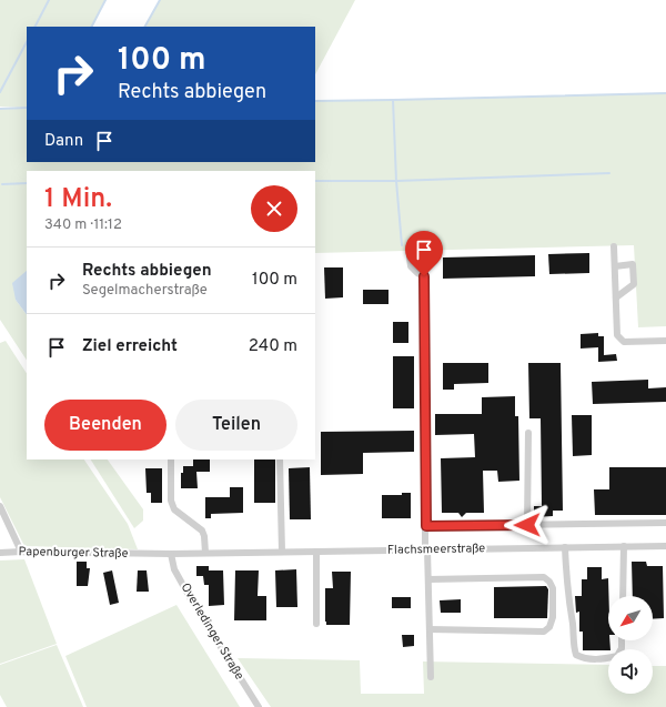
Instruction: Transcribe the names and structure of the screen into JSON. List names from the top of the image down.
{
  "streets": {
    "street": ["Flachsmeerstraße", "Papenburger Straße", "Overledinger Straße"]
  },
  "crossings": [
    ["Flachsmeerstraße", "Papenburger Straße"],
    ["Flachsmeerstraße", "Overledinger Straße"]
  ],
  "north": "bottom left",
  "page": {
    "turn": ["100 m", "Rechts abbiegen"],
    "then": "Dann",
    "heading": ["1 Min.", "340 m · 11:12"],
    "list": [
      {
        "name": "Rechts abbiegen",
        "note": "Segelmacherstraße",
        "value": "100 m"
      },
      {
        "name": "Ziel erreicht",
        "value": "240 m"
      }
    ],
    "buttons": ["Beenden", "Teilen"]
  }
}
